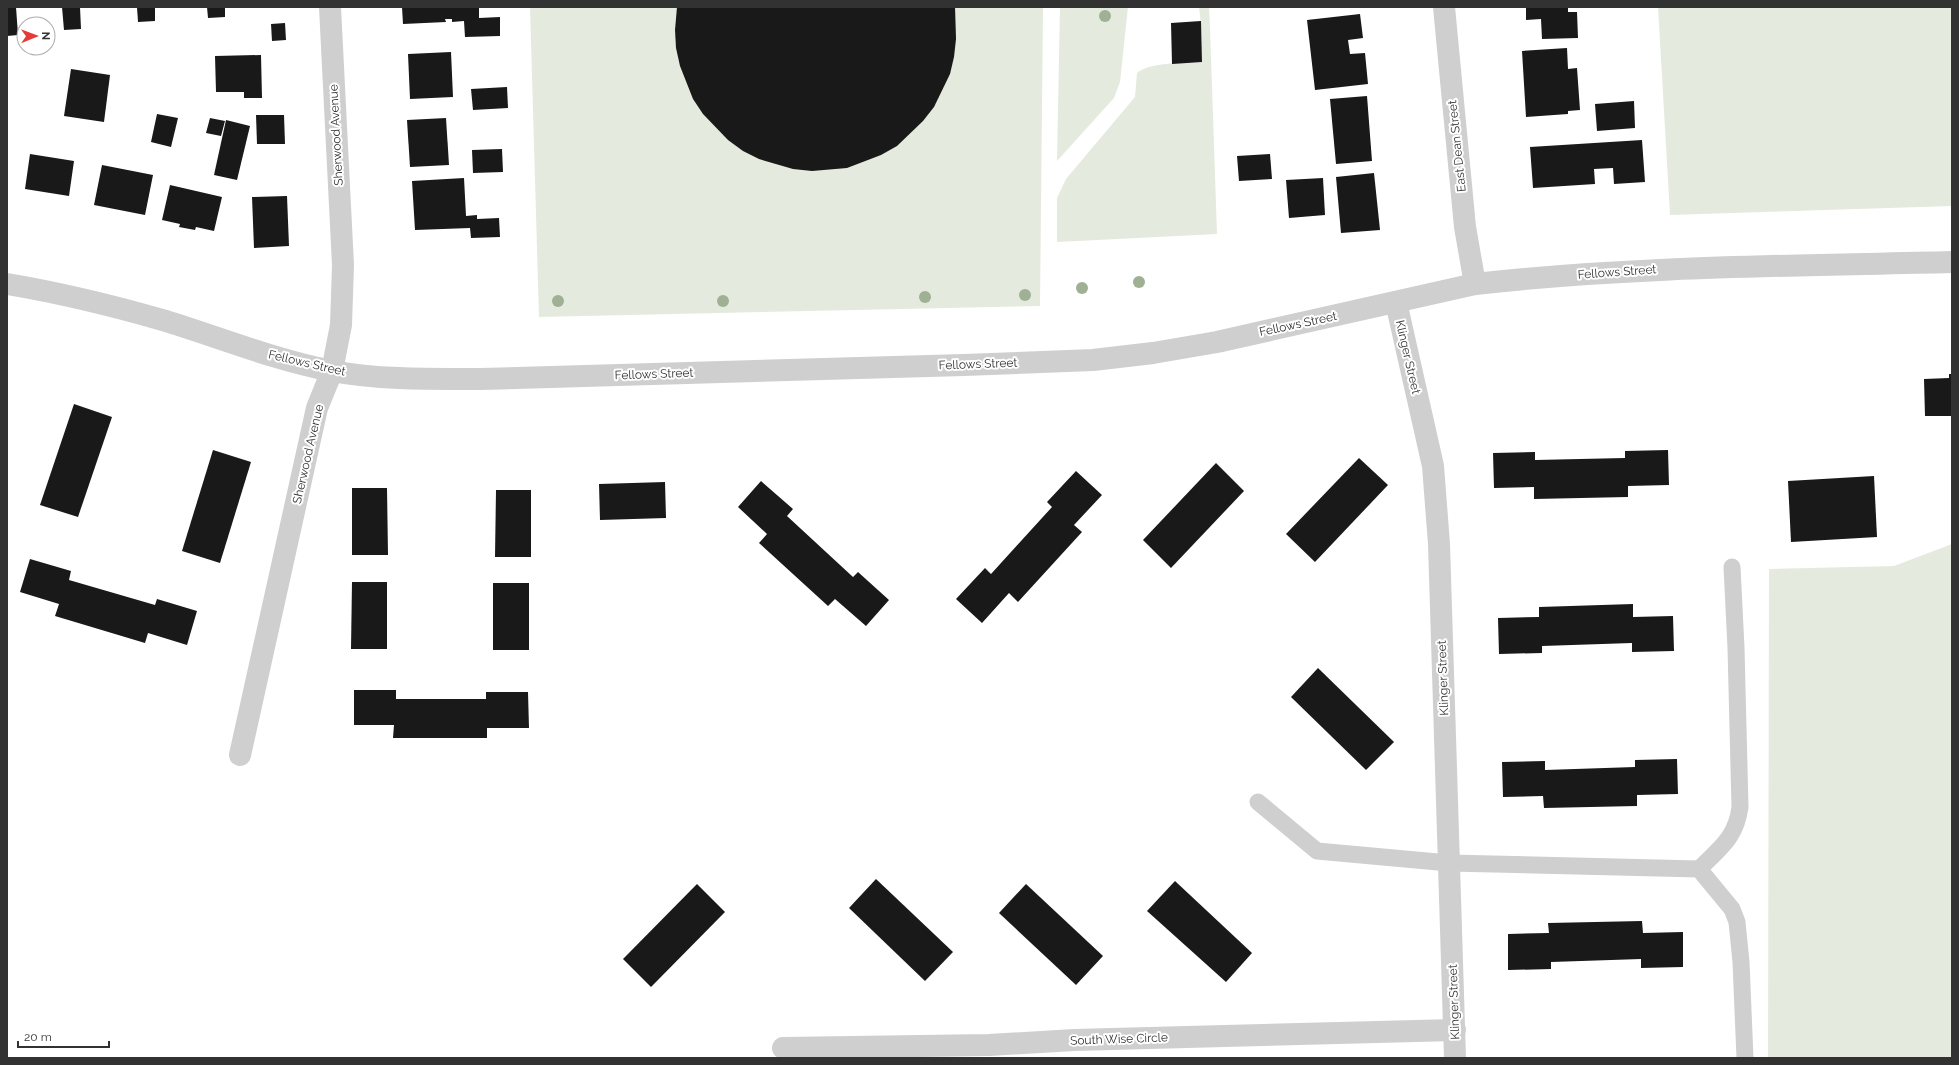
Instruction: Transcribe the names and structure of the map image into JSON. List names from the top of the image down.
{
  "streets": {
    "street": [
      "Sherwood Avenue",
      "East Dean Street",
      "Fellows Street",
      "Klinger Street",
      "South Wise Circle"
    ]
  },
  "crossings": [
    ["Sherwood Avenue", "Fellows Street"],
    ["East Dean Street", "Fellows Street"],
    ["Fellows Street", "Klinger Street"],
    ["Klinger Street", "South Wise Circle"]
  ],
  "scale_bar": "20 m",
  "north": "right"
}
